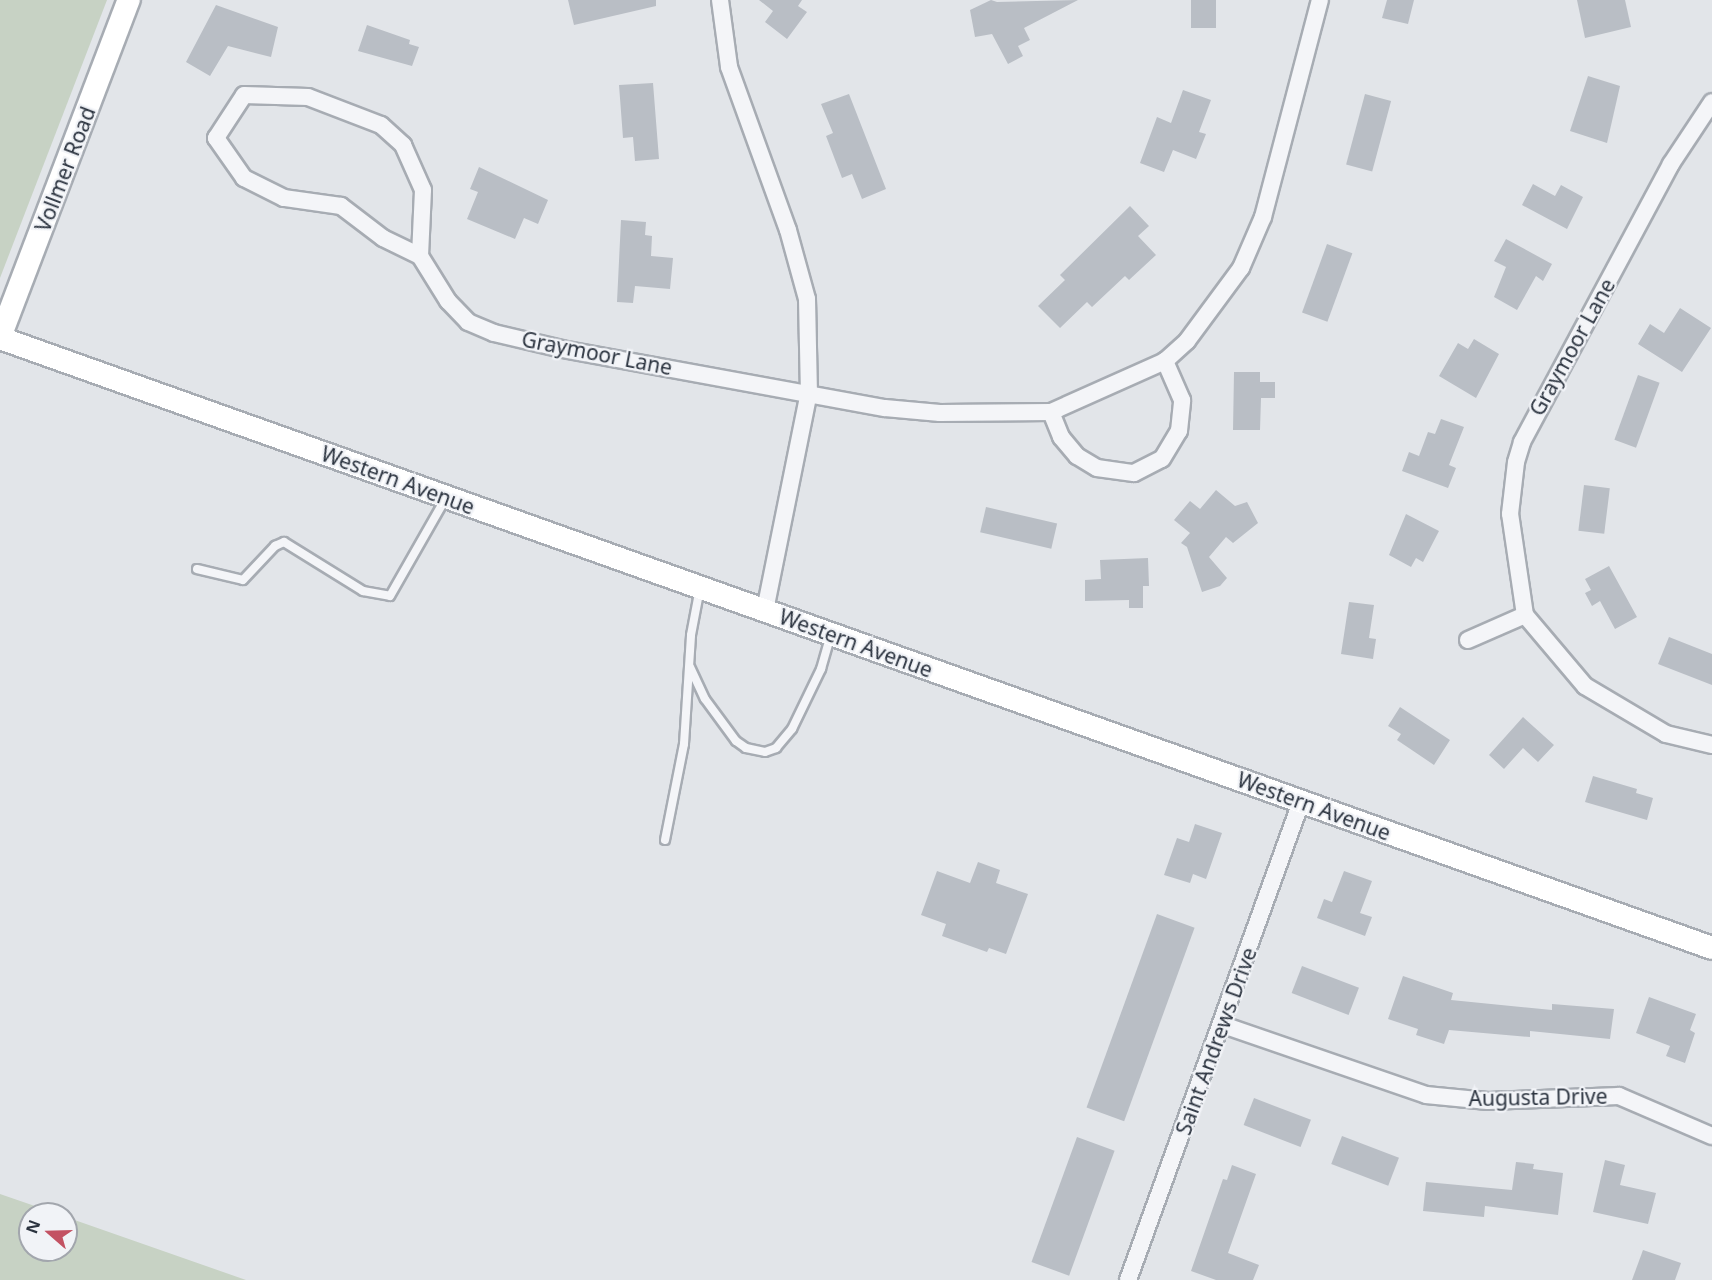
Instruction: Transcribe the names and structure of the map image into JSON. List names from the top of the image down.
{
  "streets": {
    "main road": ["Vollmer Road", "Western Avenue"],
    "street": ["Graymoor Lane", "Saint Andrews Drive", "Augusta Drive"]
  },
  "crossings": [
    ["Vollmer Road", "Western Avenue"],
    ["Western Avenue", "Saint Andrews Drive"],
    ["Saint Andrews Drive", "Augusta Drive"]
  ],
  "north": "left"
}
